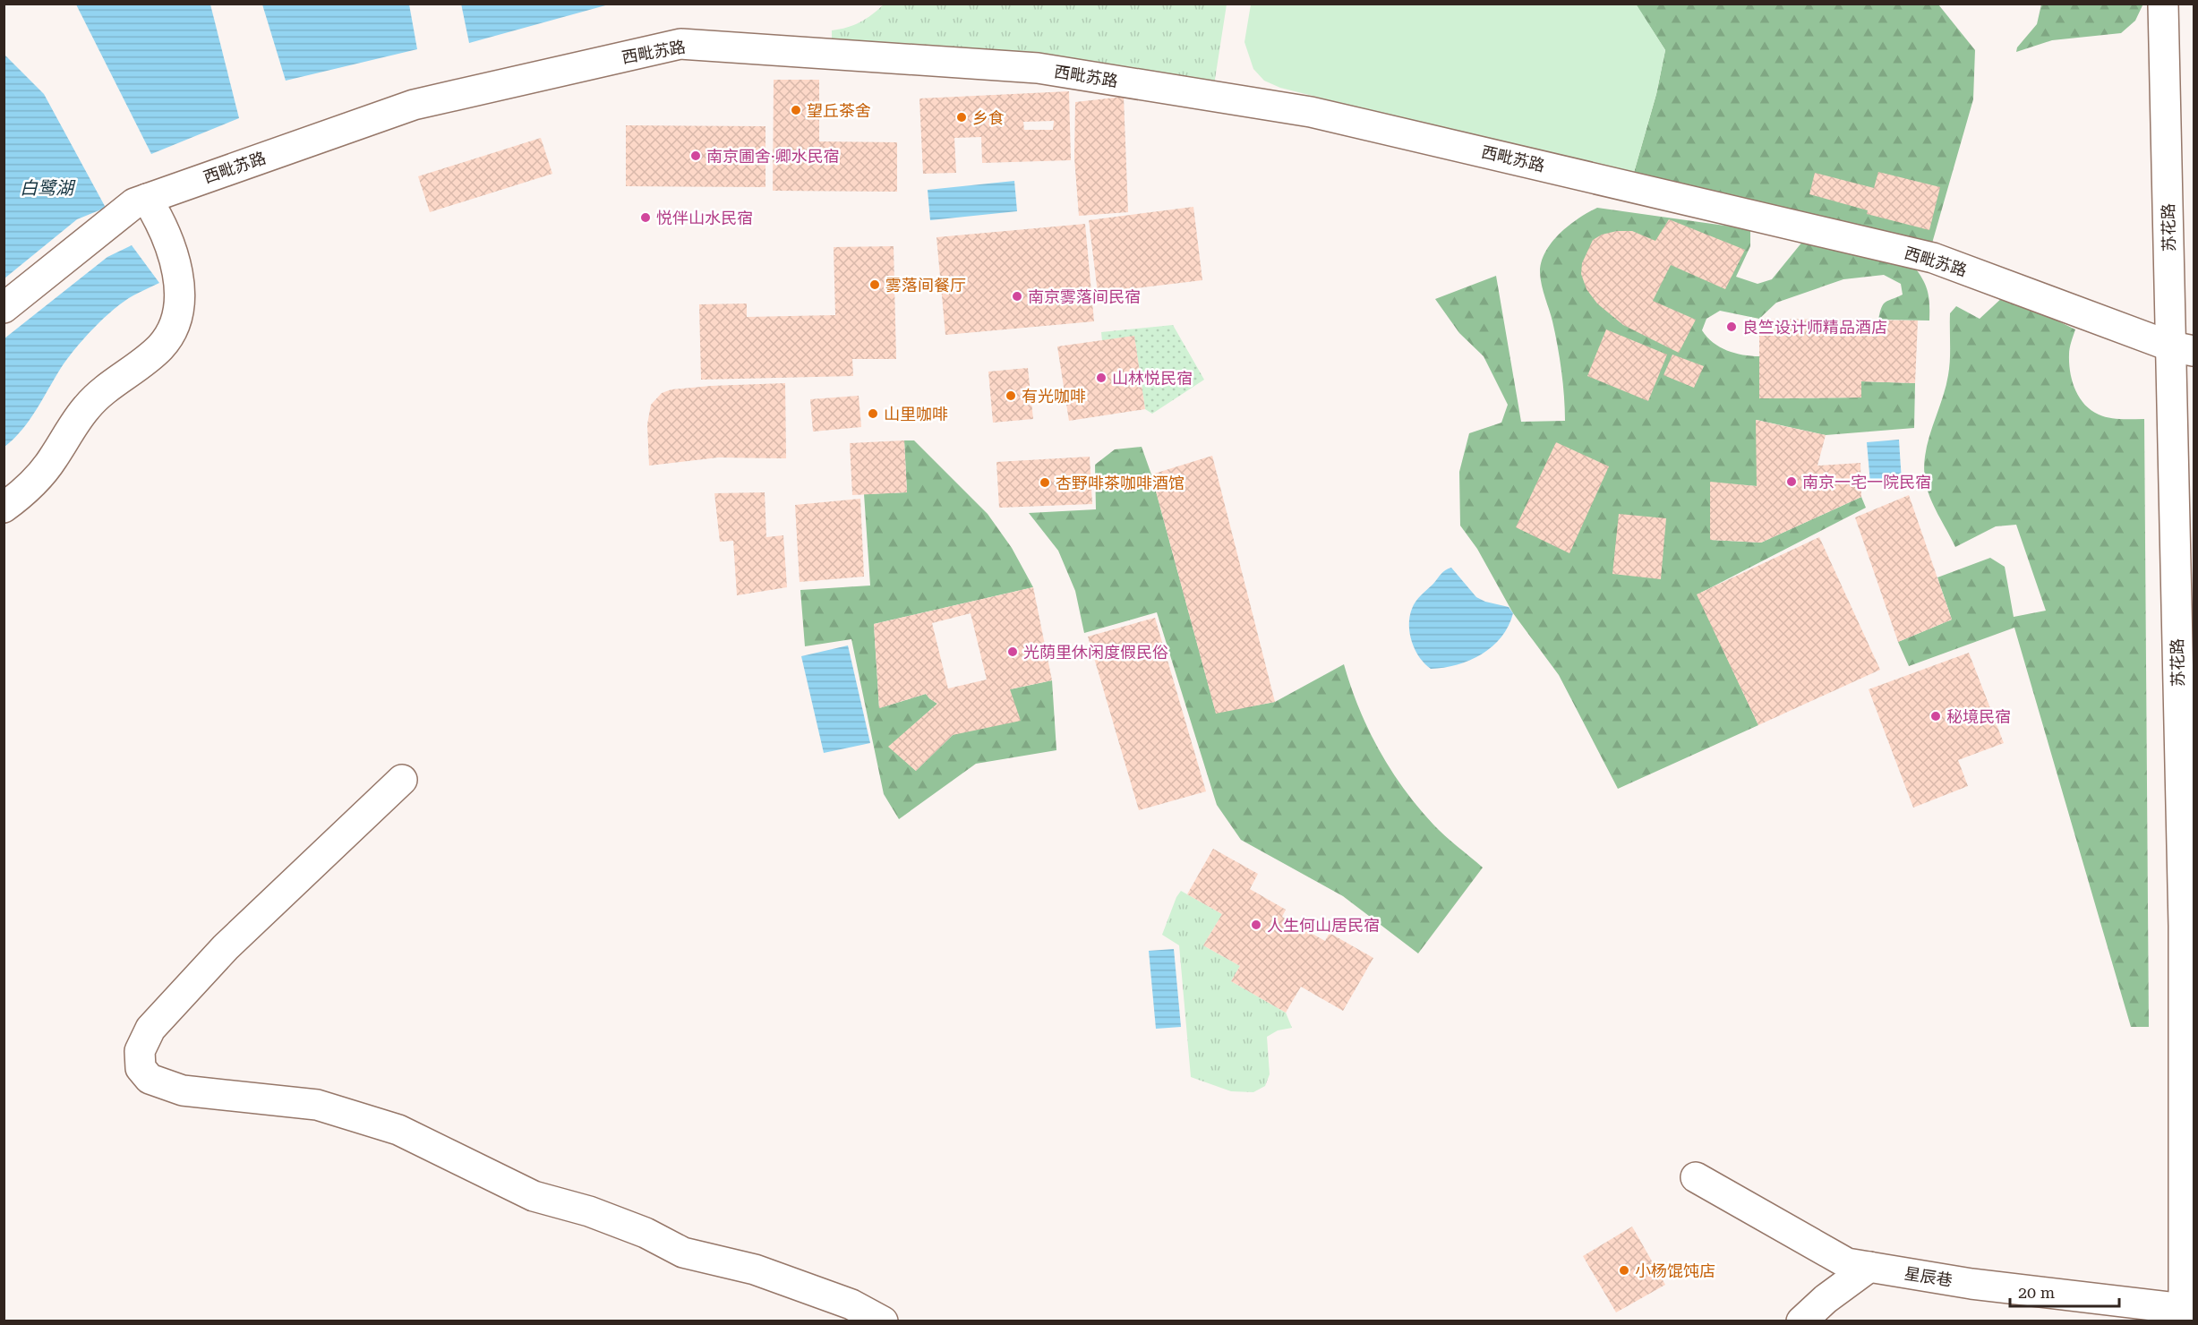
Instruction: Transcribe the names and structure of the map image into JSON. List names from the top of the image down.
{
  "streets": {
    "street": ["西毗苏路", "苏花路", "星辰巷"]
  },
  "crossings": [
    ["西毗苏路", "苏花路"],
    ["苏花路", "星辰巷"]
  ],
  "water": ["白鹭湖"],
  "places": [
    "望丘茶舍",
    "乡食",
    "南京圃舍·卿水民宿",
    "悦伴山水民宿",
    "雾落间餐厅",
    "南京雾落间民宿",
    "良竺设计师精品酒店",
    "山林悦民宿",
    "有光咖啡",
    "山里咖啡",
    "南京一宅一院民宿",
    "杏野啡茶咖啡酒馆",
    "光荫里休闲度假民俗",
    "秘境民宿",
    "人生何山居民宿",
    "小杨馄饨店"
  ],
  "scale_bar": "20 m"
}
